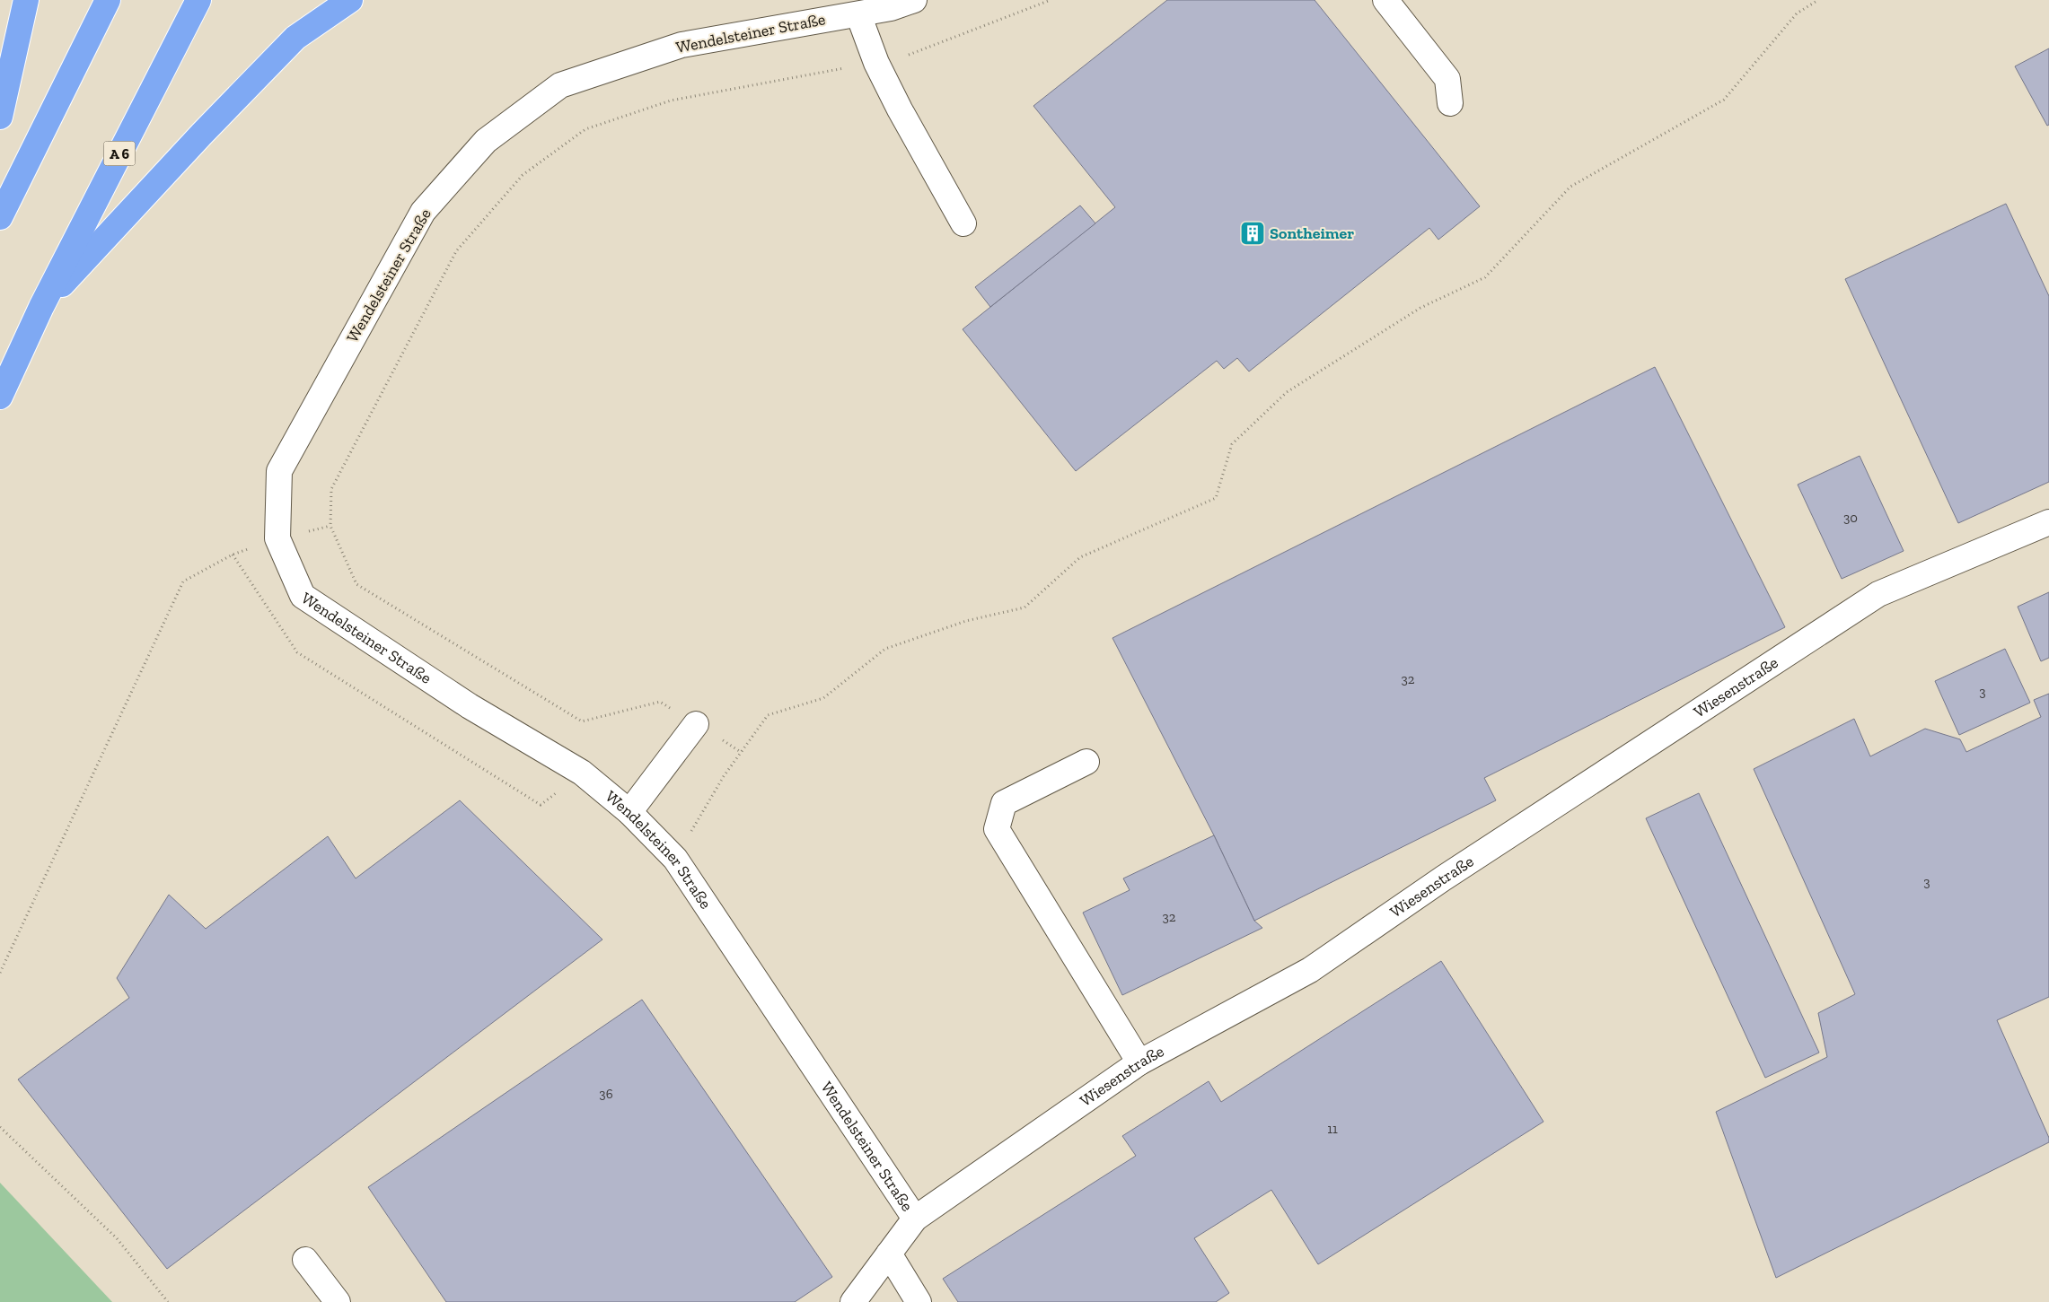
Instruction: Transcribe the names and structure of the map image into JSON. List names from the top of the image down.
{
  "streets": {
    "highway": ["A 6"],
    "street": ["Wendelsteiner Straße", "Wiesenstraße"]
  },
  "crossings": [
    ["Wendelsteiner Straße", "Wiesenstraße"]
  ],
  "places": {
    "building": ["Sontheimer"]
  },
  "house_numbers": [
    "30",
    "32",
    "3",
    "3",
    "32",
    "36",
    "11"
  ]
}
